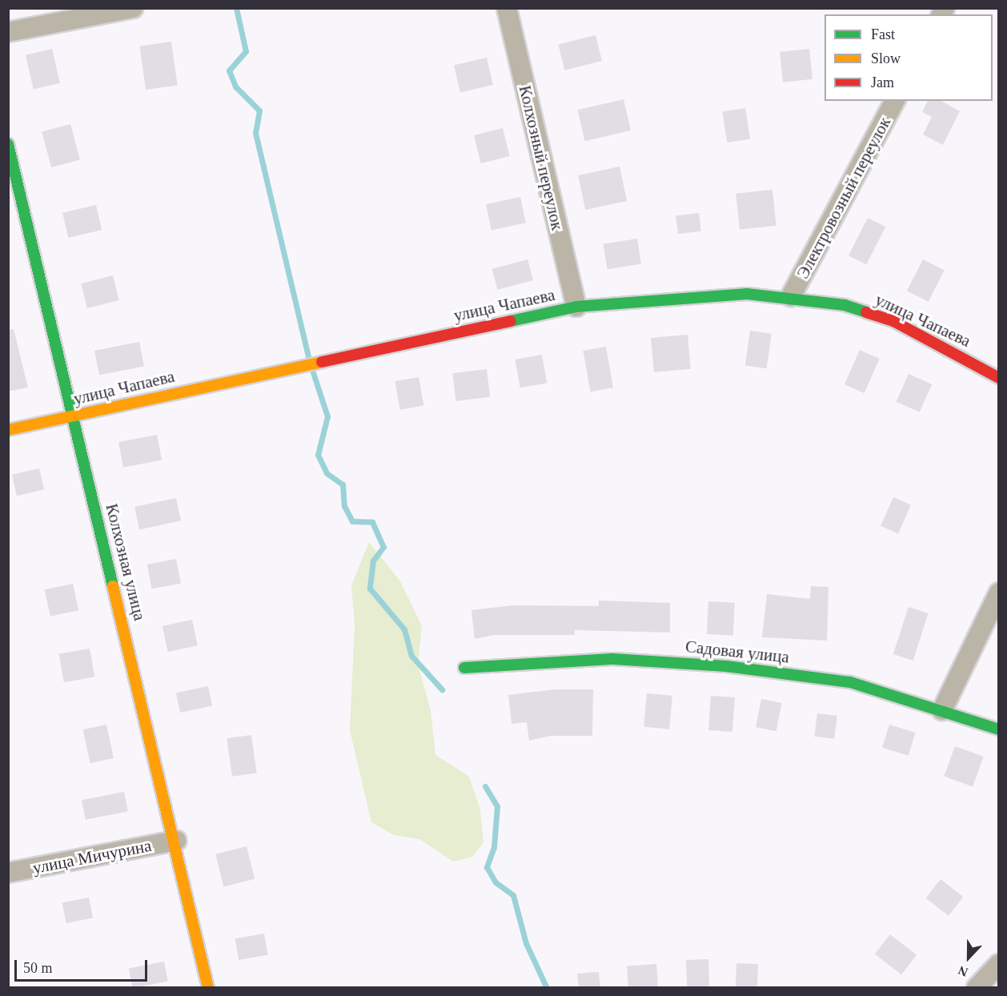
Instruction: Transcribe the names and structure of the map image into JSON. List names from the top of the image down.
{
  "streets": {
    "street": [
      "Колхозный переулок",
      "Электровозный переулок",
      "улица Чапаева",
      "Колхозная улица",
      "Садовая улица",
      "улица Мичурина"
    ]
  },
  "crossings": [
    ["Колхозный переулок", "улица Чапаева"],
    ["Электровозный переулок", "улица Чапаева"],
    ["улица Чапаева", "Колхозная улица"],
    ["Колхозная улица", "улица Мичурина"]
  ],
  "legend": ["Fast", "Slow", "Jam"],
  "scale_bar": "50 m",
  "north": "bottom"
}
